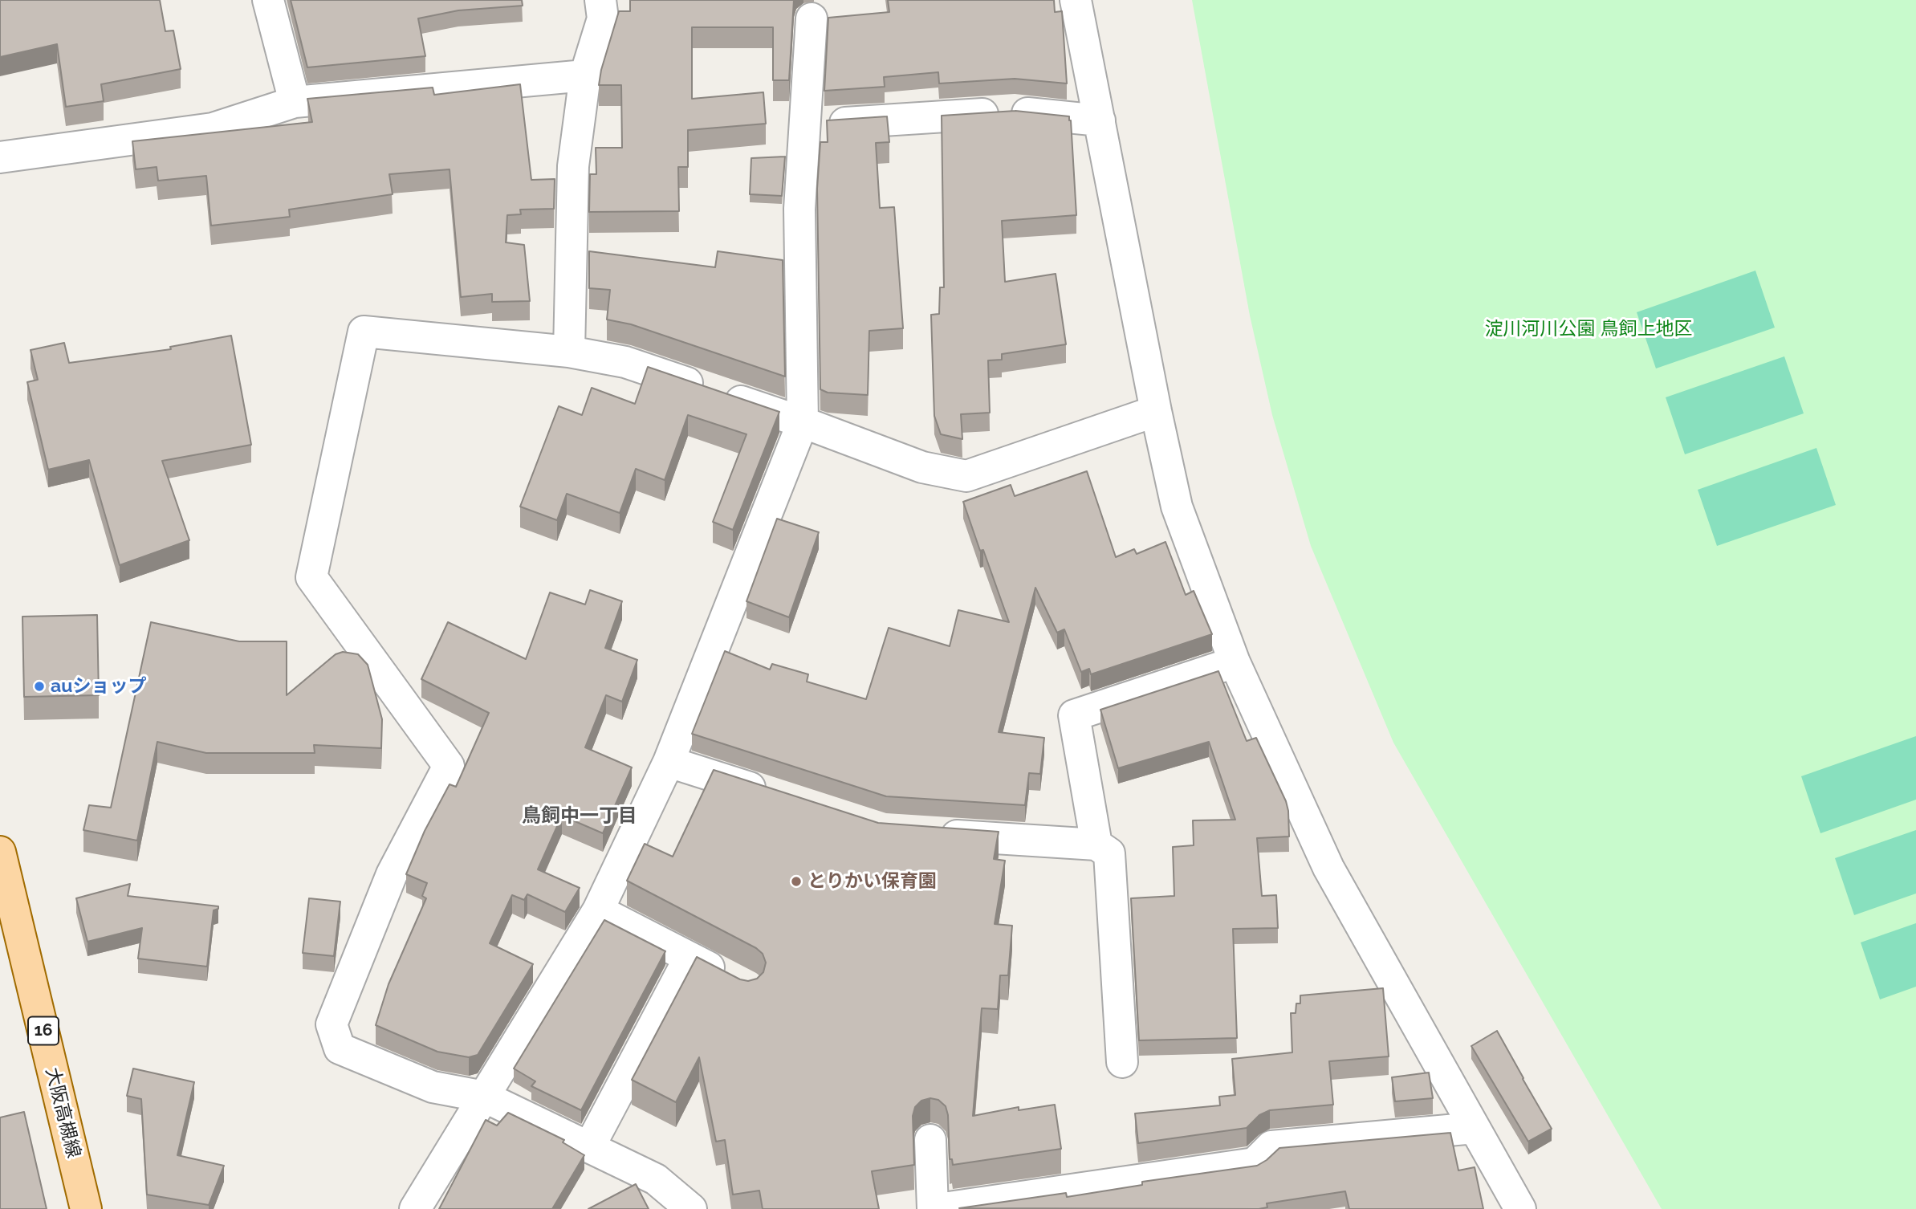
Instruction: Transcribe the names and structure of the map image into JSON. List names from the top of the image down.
{
  "streets": {
    "main road": ["16", "大阪高槻線"]
  },
  "districts": ["鳥飼中一丁目"],
  "parks": ["淀川河川公園 鳥飼上地区"],
  "places": ["auショップ", "とりかい保育園"]
}
